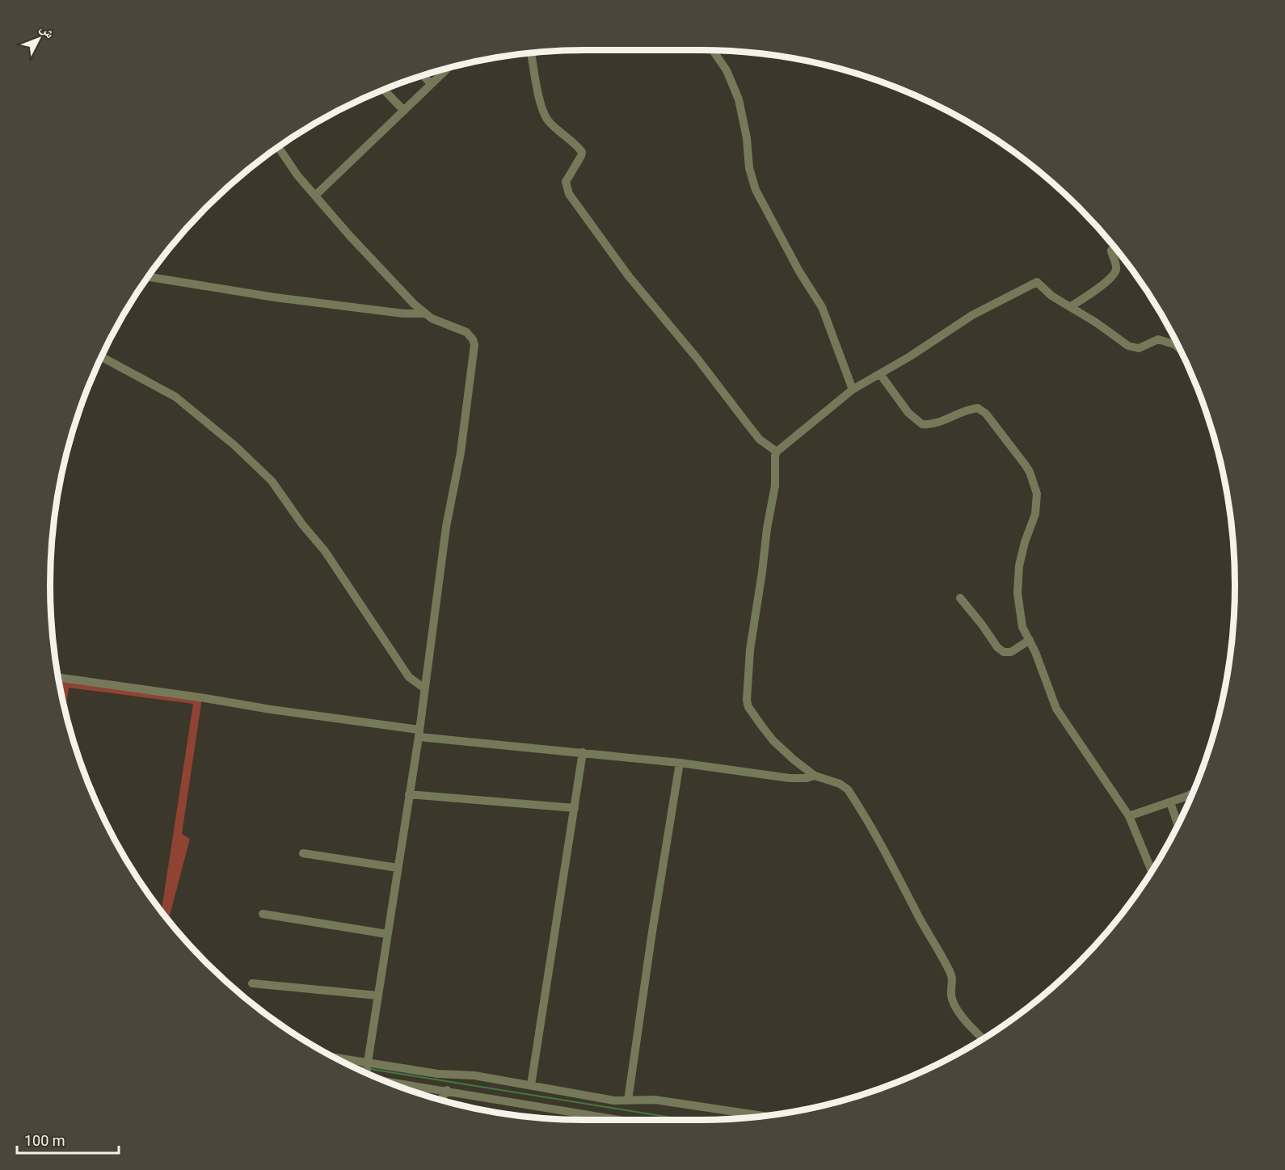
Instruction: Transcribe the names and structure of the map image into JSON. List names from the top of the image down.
{
  "scale_bar": "100 m",
  "north": "top right"
}
